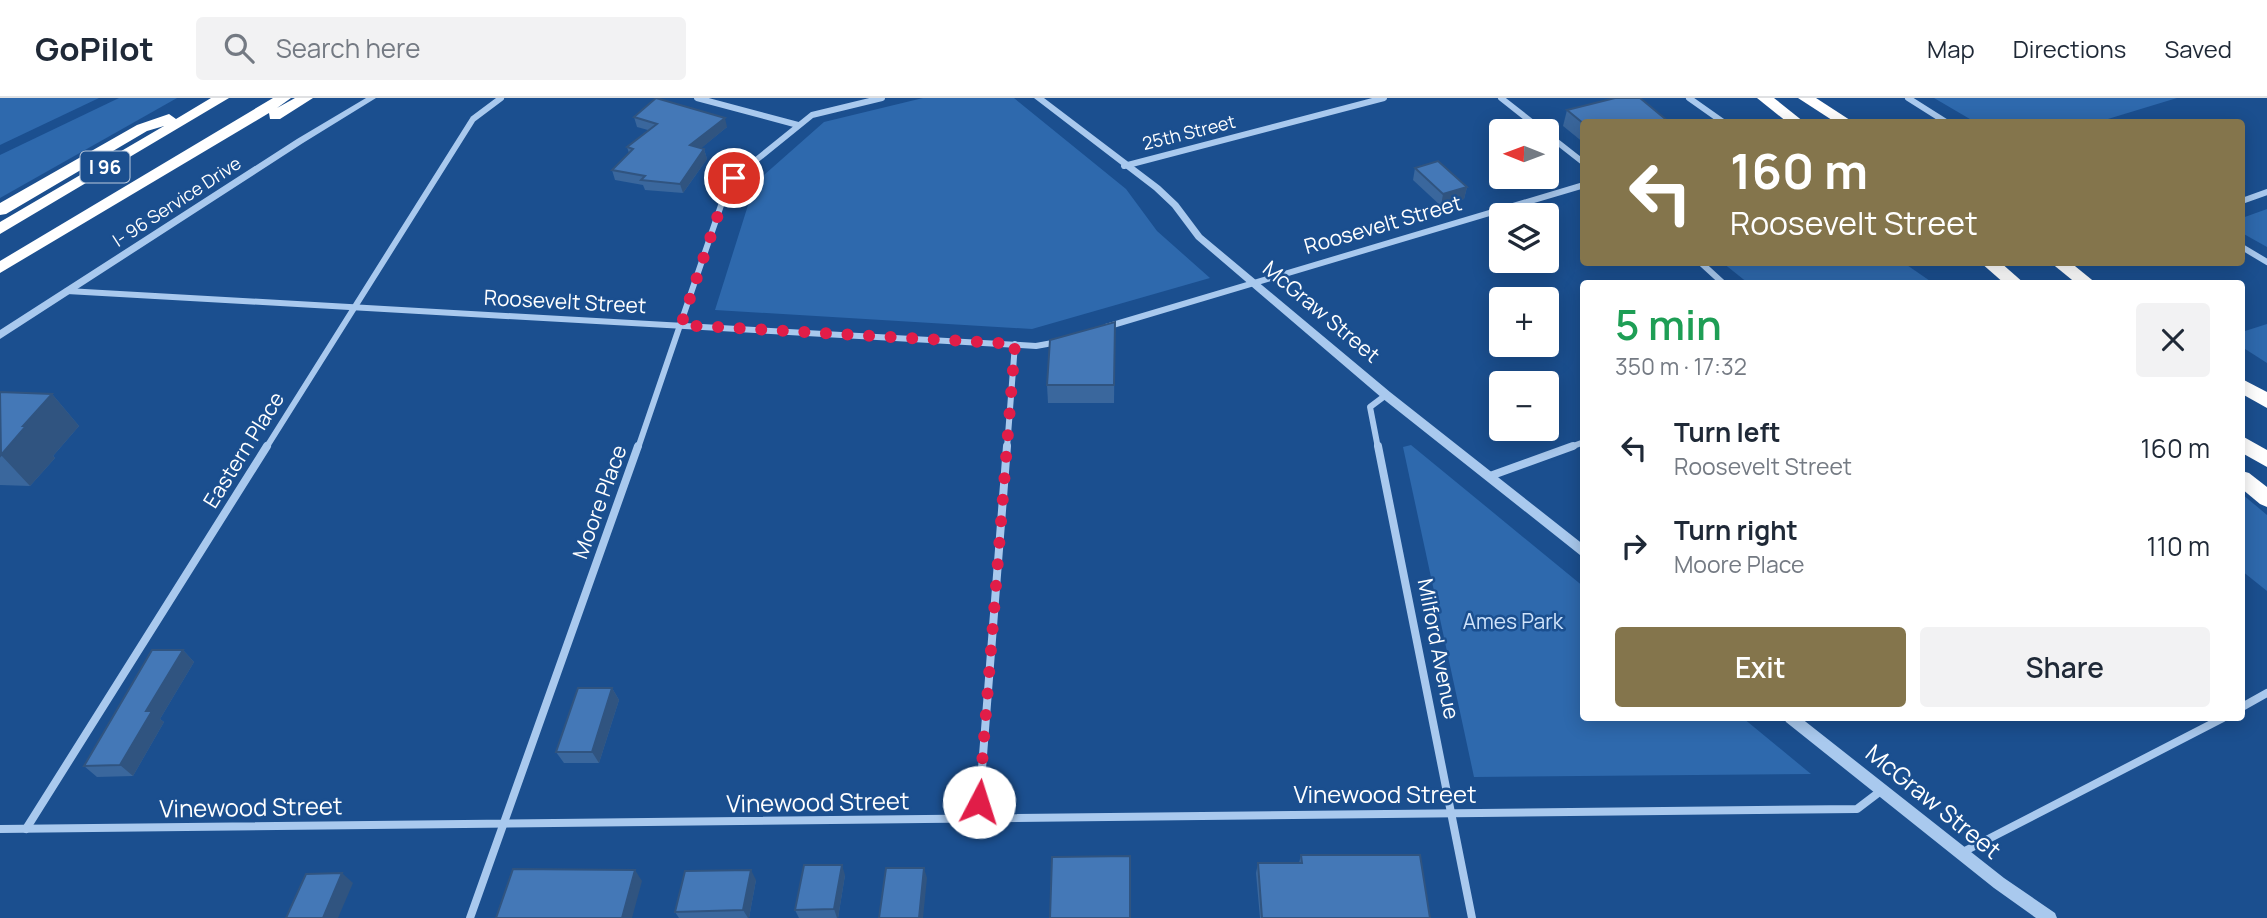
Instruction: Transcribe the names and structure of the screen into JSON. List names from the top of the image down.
{
  "streets": {
    "highway": ["I 96"],
    "street": [
      "25th Street",
      "I- 96 Service Drive",
      "Roosevelt Street",
      "McGraw Street",
      "Eastern Place",
      "Moore Place",
      "Milford Avenue",
      "Vinewood Street"
    ]
  },
  "crossings": [
    ["25th Street", "McGraw Street"],
    ["I- 96 Service Drive", "Roosevelt Street"],
    ["Roosevelt Street", "McGraw Street"],
    ["Roosevelt Street", "Eastern Place"],
    ["Roosevelt Street", "Moore Place"],
    ["McGraw Street", "Milford Avenue"],
    ["McGraw Street", "Vinewood Street"],
    ["Eastern Place", "Vinewood Street"],
    ["Moore Place", "Vinewood Street"],
    ["Milford Avenue", "Vinewood Street"]
  ],
  "parks": ["Ames Park"],
  "north": "left",
  "page": {
    "header": "GoPilot",
    "search": "Search here",
    "nav": ["Map", "Directions", "Saved"],
    "map_buttons": ["+", "−"],
    "turn": ["160 m", "Roosevelt Street"],
    "heading": ["5 min", "350 m · 17:32"],
    "list": [
      {
        "name": "Turn left",
        "note": "Roosevelt Street",
        "value": "160 m"
      },
      {
        "name": "Turn right",
        "note": "Moore Place",
        "value": "110 m"
      }
    ],
    "buttons": ["Exit", "Share"]
  }
}
